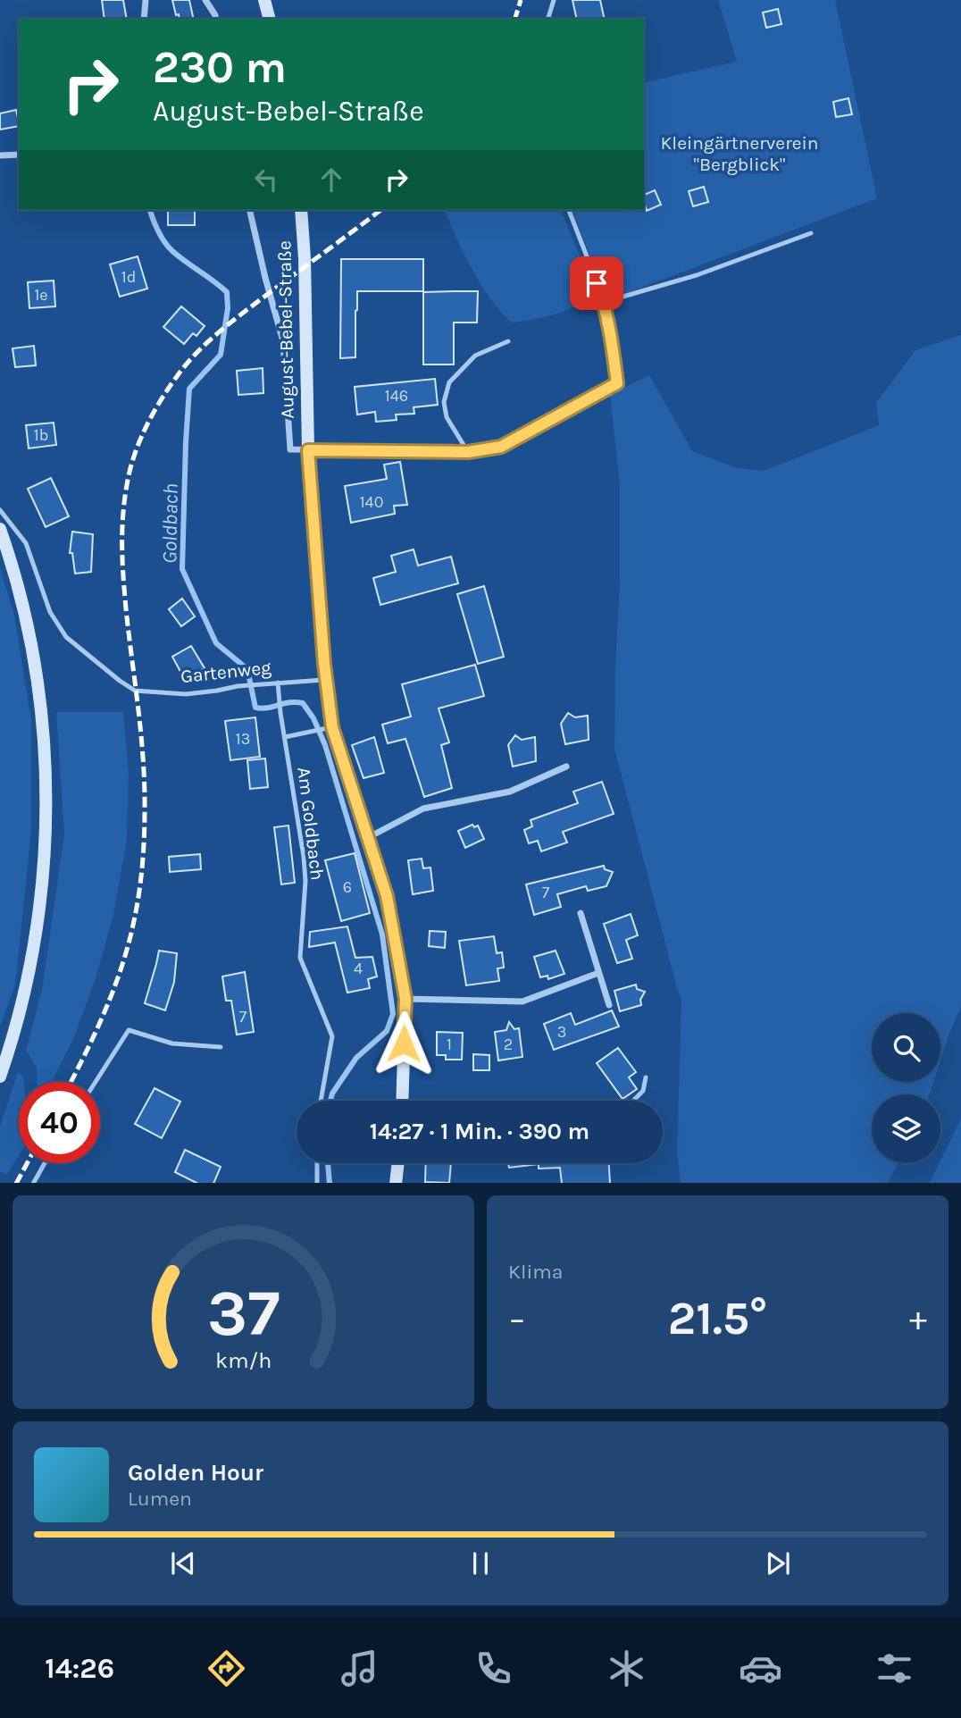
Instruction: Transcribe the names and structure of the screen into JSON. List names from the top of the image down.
{
  "streets": {
    "street": ["August-Bebel-Straße"],
    "lane": ["Gartenweg", "Am Goldbach"]
  },
  "crossings": [
    ["August-Bebel-Straße", "Gartenweg"],
    ["Gartenweg", "Am Goldbach"]
  ],
  "water": ["Goldbach"],
  "parks": ["Kleingärtnerverein \"Bergblick\""],
  "house_numbers": [
    "1d",
    "1e",
    "146",
    "1b",
    "140",
    "13",
    "6",
    "7",
    "4",
    "7",
    "3",
    "1",
    "2"
  ],
  "page": {
    "turn": ["230 m", "August-Bebel-Straße"],
    "limit": "40",
    "trip": "14:27 · 1 Min. · 390 m",
    "tile": "Klima",
    "heat": ["−", "21.5°", "+"],
    "song": ["Golden Hour", "Lumen"],
    "tabs": "14:26",
    "gauge": ["37", "km/h"]
  }
}
